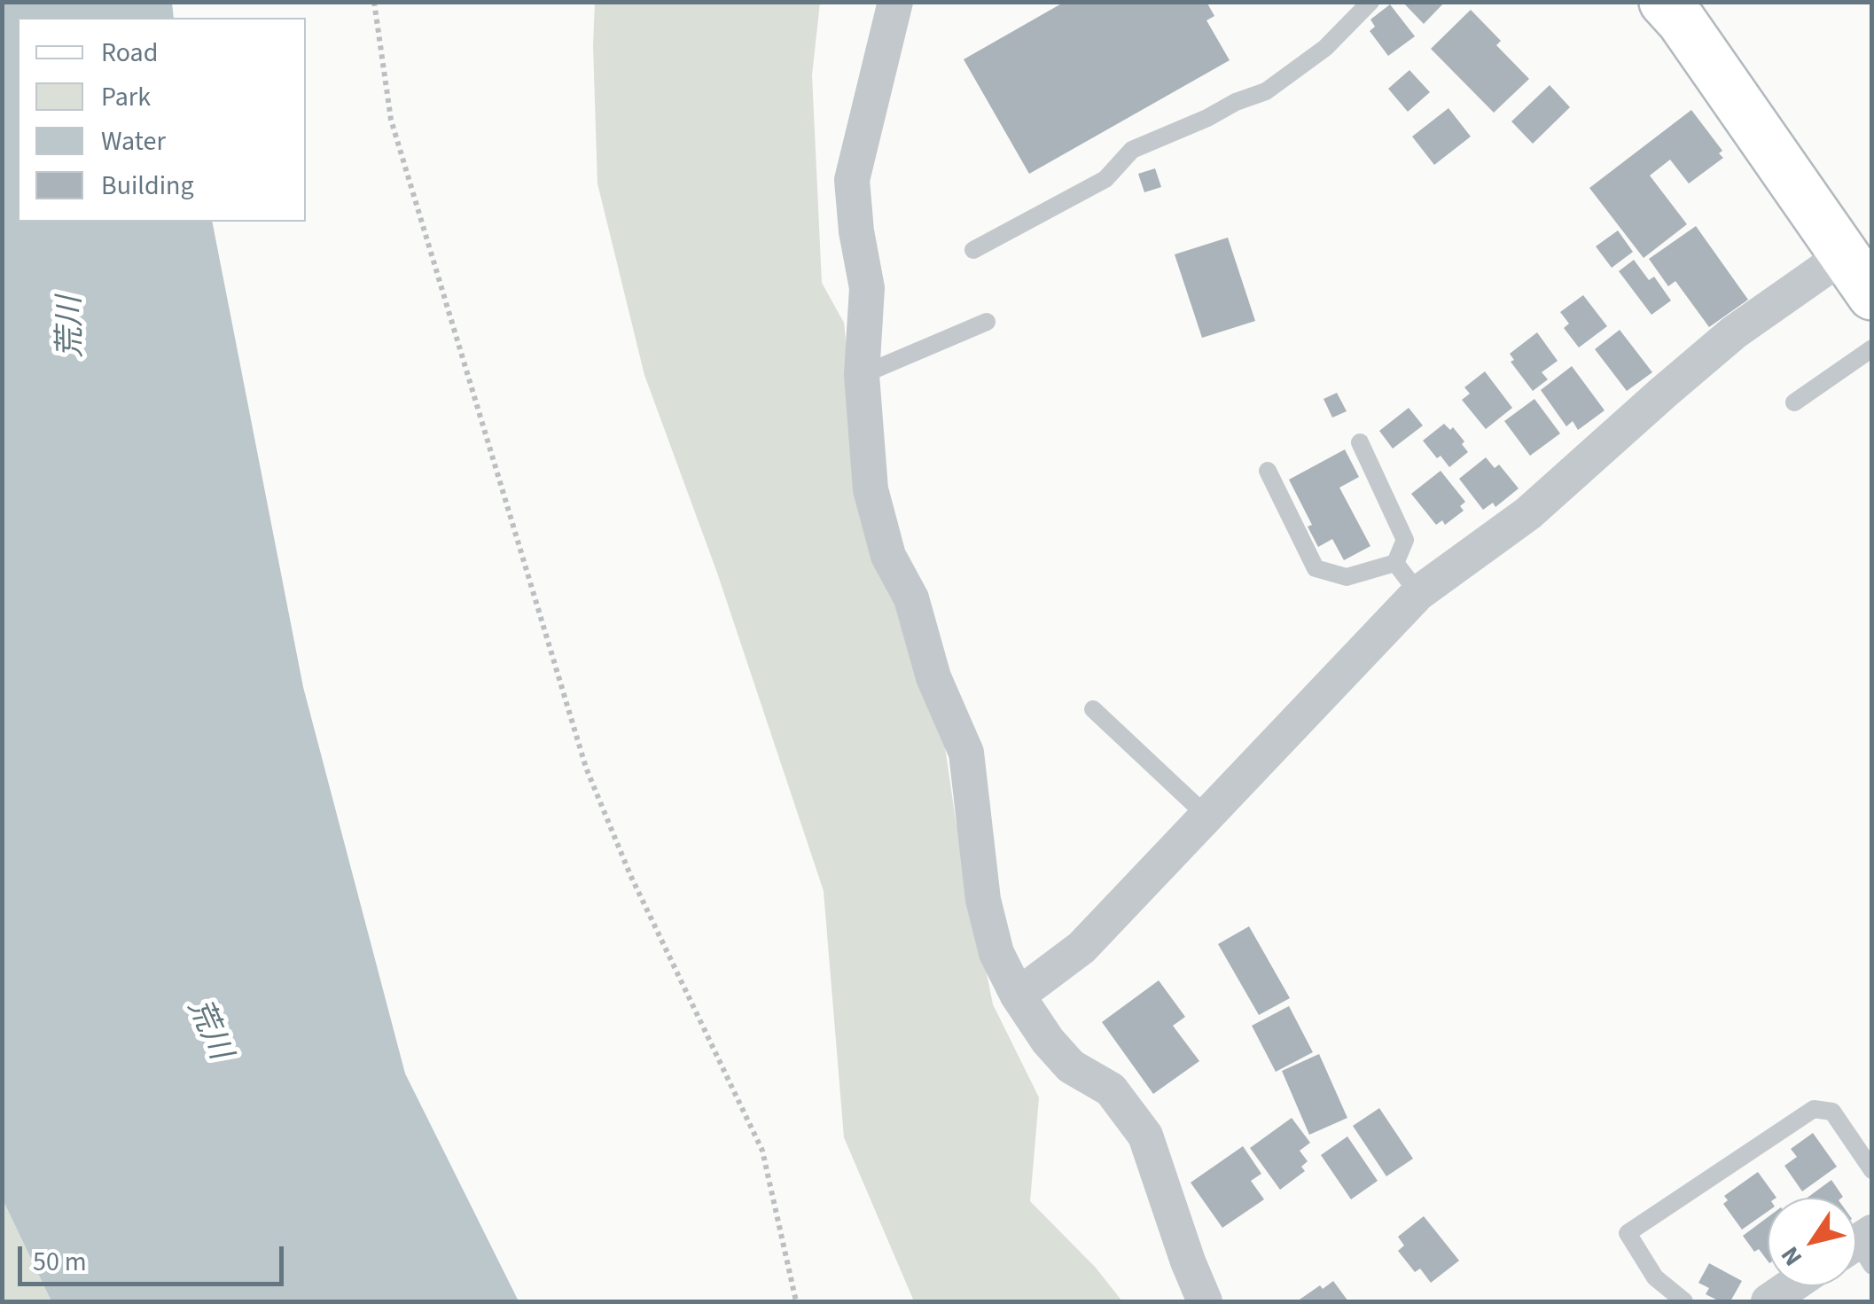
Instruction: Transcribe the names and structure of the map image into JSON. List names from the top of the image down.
{
  "water": ["荒川"],
  "legend": [
    "Road",
    "Park",
    "Water",
    "Building"
  ],
  "scale_bar": "50 m",
  "north": "bottom left"
}
